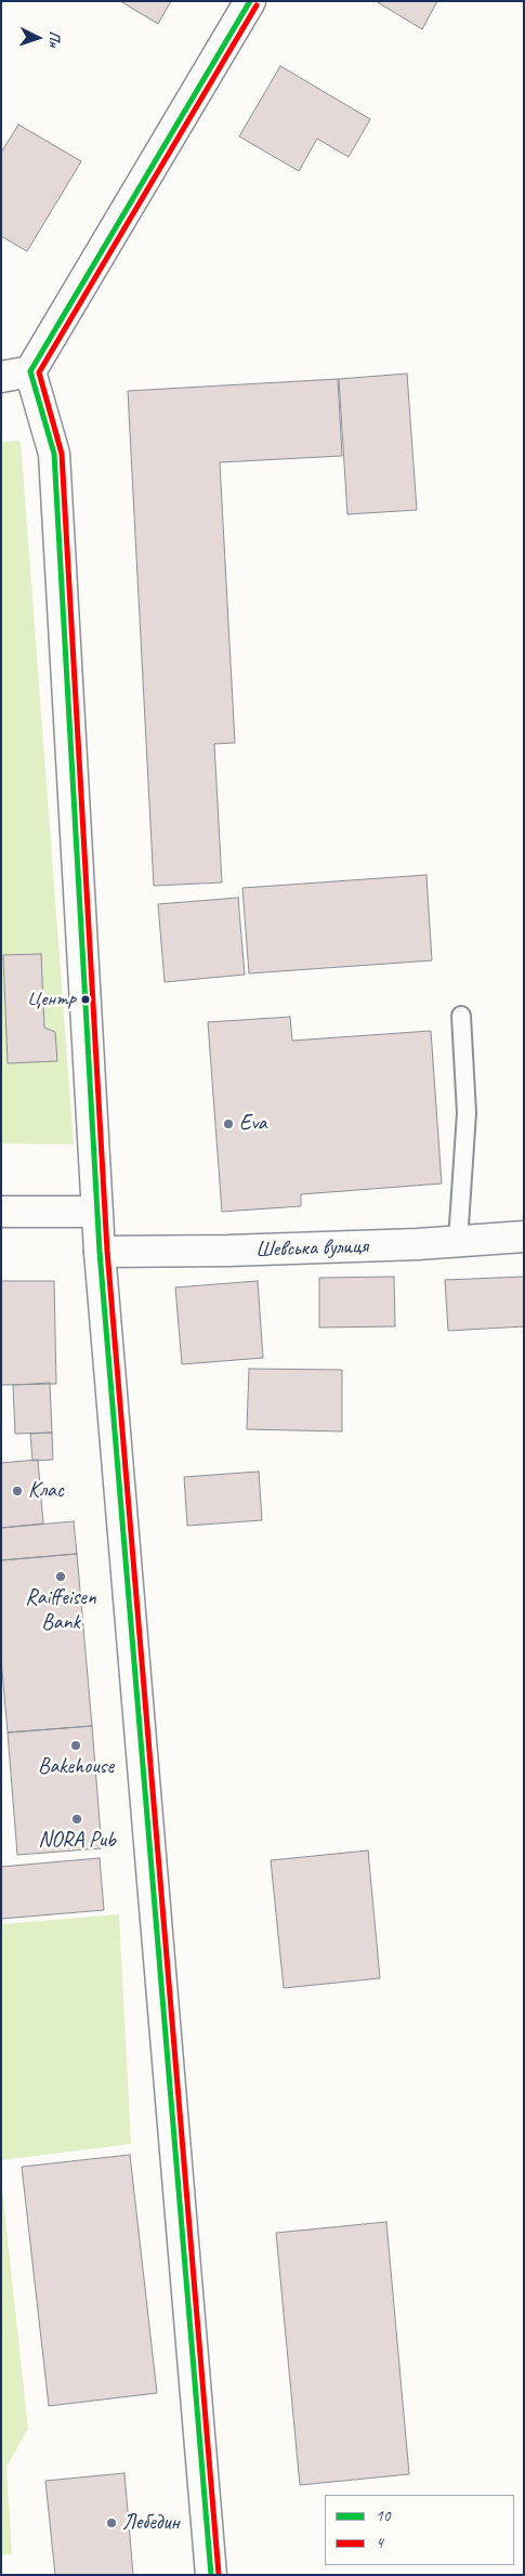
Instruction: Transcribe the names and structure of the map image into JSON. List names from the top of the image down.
{
  "streets": {
    "main road": ["Шевська вулиця"]
  },
  "places": [
    "Центр",
    "Eva",
    "Клас",
    "Raiffeisen Bank",
    "Bakehouse",
    "NORA Pub",
    "Лебедин"
  ],
  "lines": ["transit line 10", "transit line 4"],
  "legend": ["10", "4"],
  "north": "right"
}
